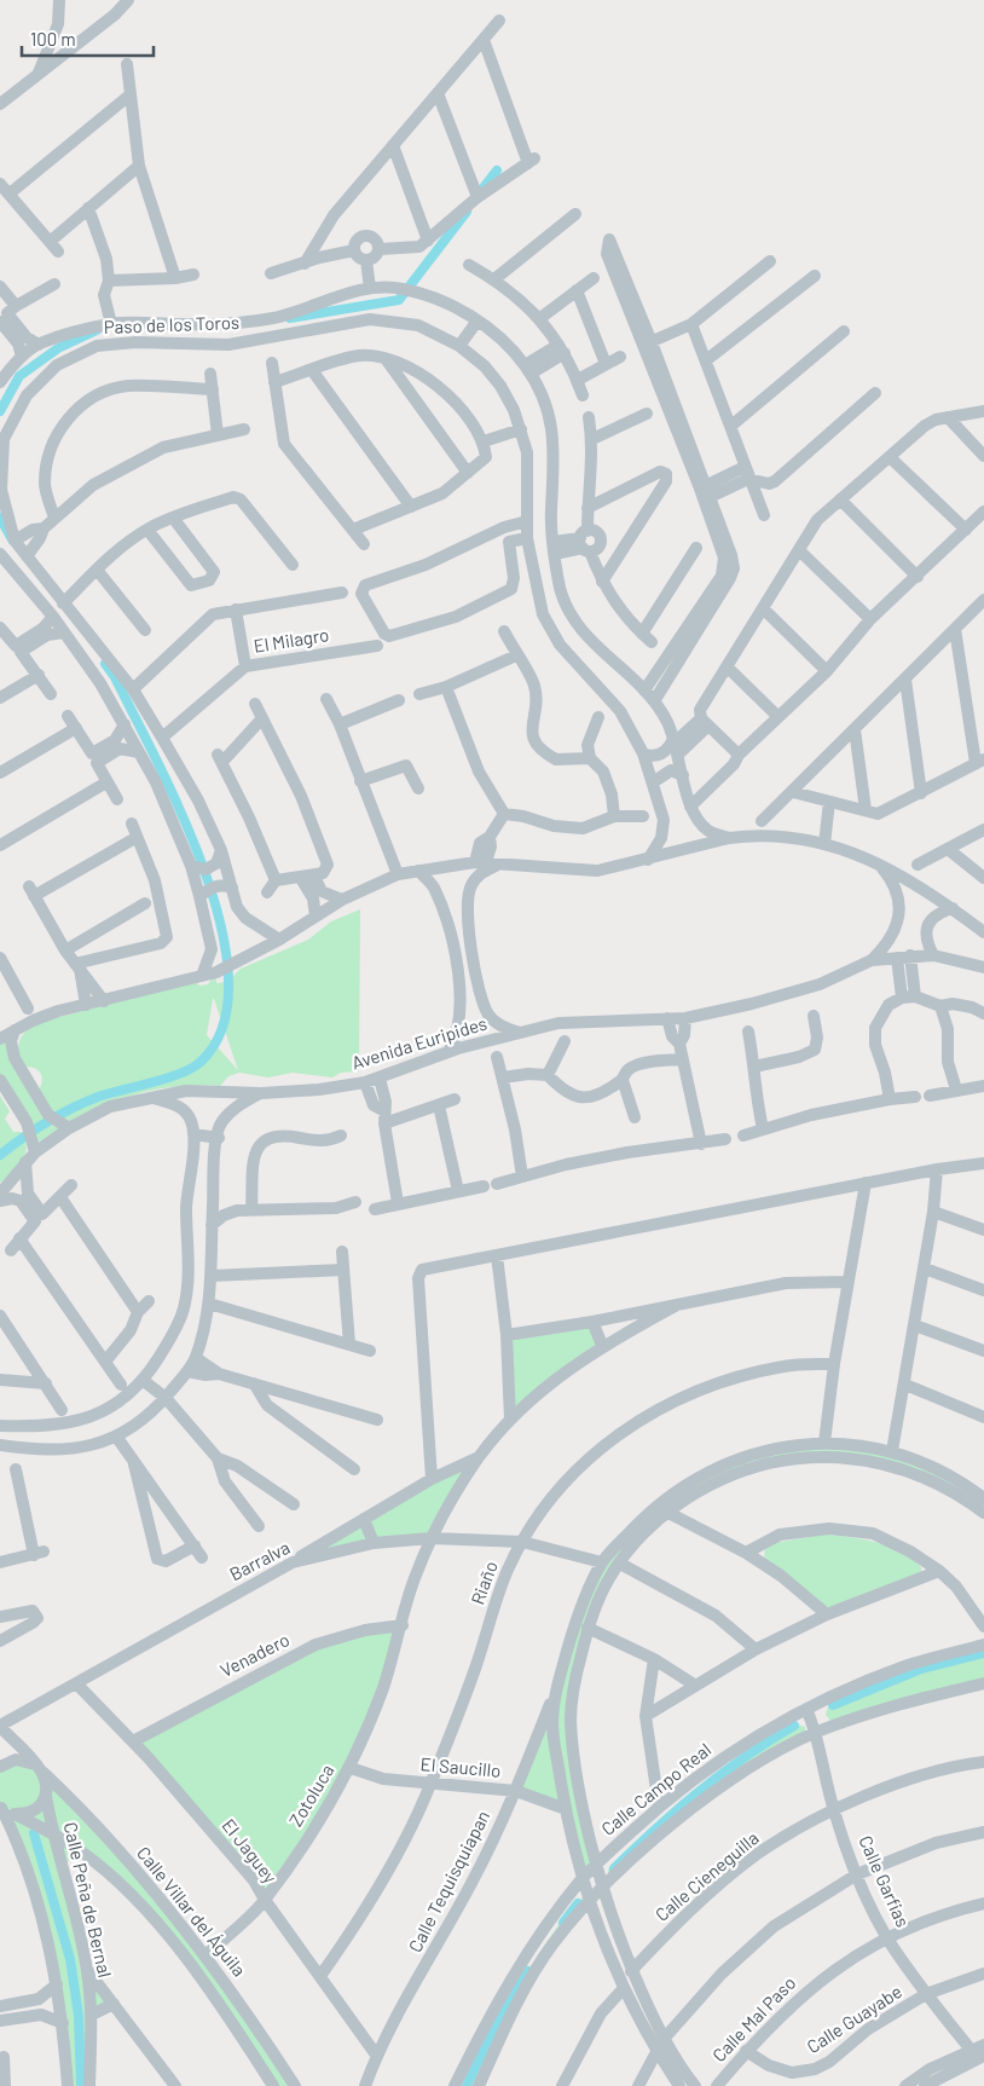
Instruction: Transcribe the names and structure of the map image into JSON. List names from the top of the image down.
{
  "streets": {
    "street": [
      "Paso de los Toros",
      "El Milagro",
      "Avenida Euripides",
      "Barralva",
      "Riaño",
      "Venadero",
      "El Saucillo",
      "Calle Campo Real",
      "Zotoluca",
      "El Jaguey",
      "Calle Cieneguilla",
      "Calle Tequisquiapan",
      "Calle Garfias",
      "Calle Peña de Bernal",
      "Calle Villar del Águila",
      "Calle Mal Paso",
      "Calle Guayabe"
    ]
  },
  "crossings": [
    ["Paso de los Toros", "El Milagro"],
    ["Barralva", "Riaño"],
    ["Barralva", "Zotoluca"],
    ["Barralva", "El Jaguey"],
    ["Riaño", "El Saucillo"],
    ["Riaño", "El Jaguey"],
    ["Venadero", "Zotoluca"],
    ["Venadero", "El Jaguey"],
    ["El Saucillo", "Zotoluca"],
    ["El Saucillo", "Calle Tequisquiapan"],
    ["Calle Campo Real", "Calle Garfias"],
    ["Zotoluca", "El Jaguey"],
    ["Zotoluca", "Calle Villar del Águila"],
    ["El Jaguey", "Calle Tequisquiapan"],
    ["Calle Cieneguilla", "Calle Garfias"],
    ["Calle Garfias", "Calle Mal Paso"],
    ["Calle Garfias", "Calle Guayabe"],
    ["Calle Peña de Bernal", "Calle Villar del Águila"],
    ["Calle Mal Paso", "Calle Guayabe"]
  ],
  "scale_bar": "100 m"
}
